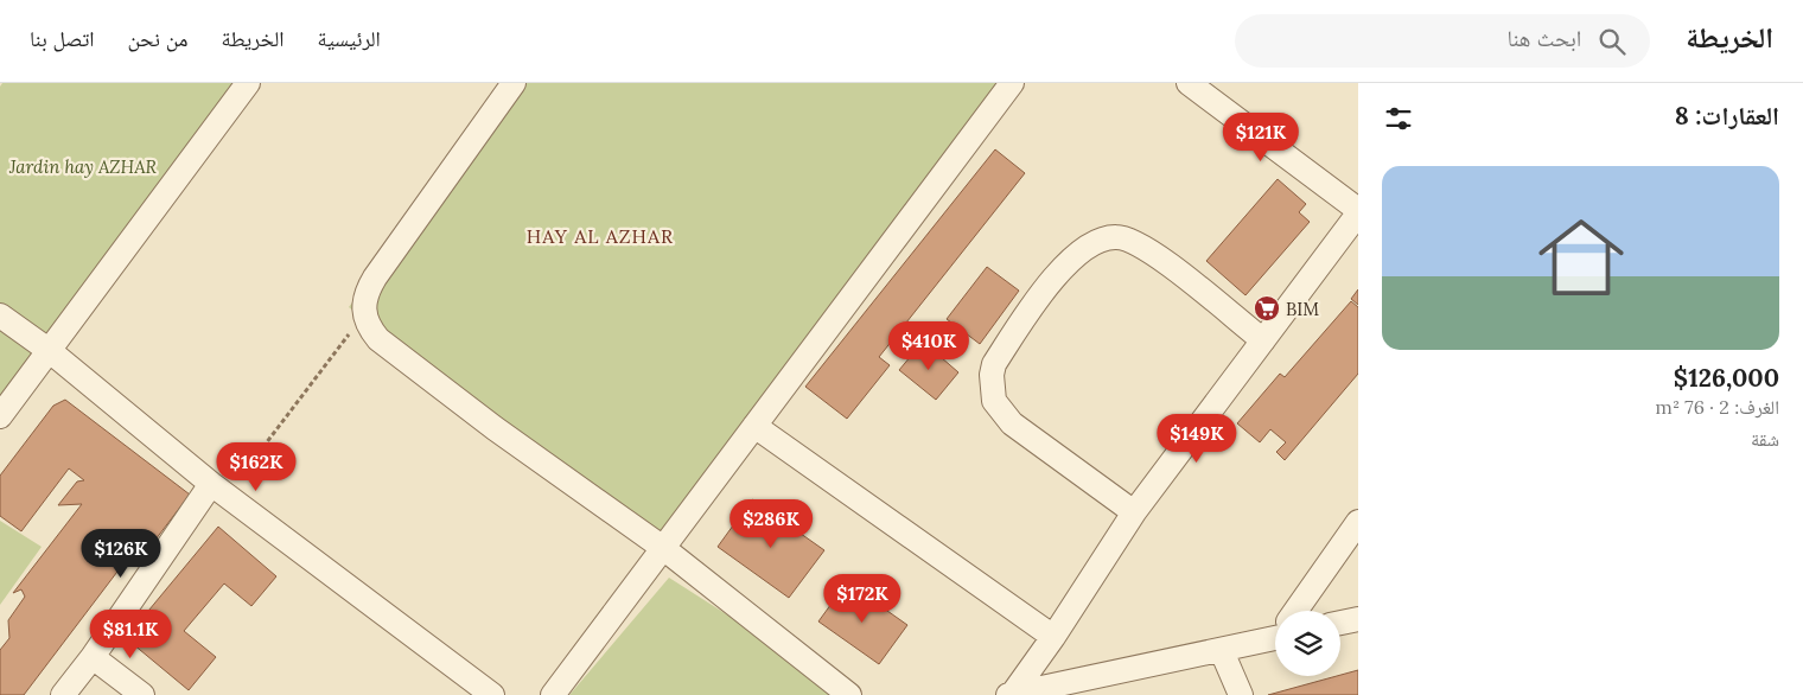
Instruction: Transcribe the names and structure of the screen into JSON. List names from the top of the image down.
{
  "districts": ["HAY AL AZHAR"],
  "parks": ["Jardin hay AZHAR"],
  "places": {
    "supermarket": ["BIM"]
  },
  "page": {
    "header": "الخريطة",
    "search": "ابحث هنا",
    "nav": [
      "الرئيسية",
      "الخريطة",
      "من نحن",
      "اتصل بنا"
    ],
    "heading": "العقارات: 8",
    "price": [
      "$121K",
      "$410K",
      "$149K",
      "$162K",
      "$286K",
      "$126K",
      "$172K",
      "$81.1K"
    ],
    "list": [
      {
        "name": "$126,000",
        "note": "الغرف: 2 · 76 m² · شقة"
      }
    ]
  }
}
